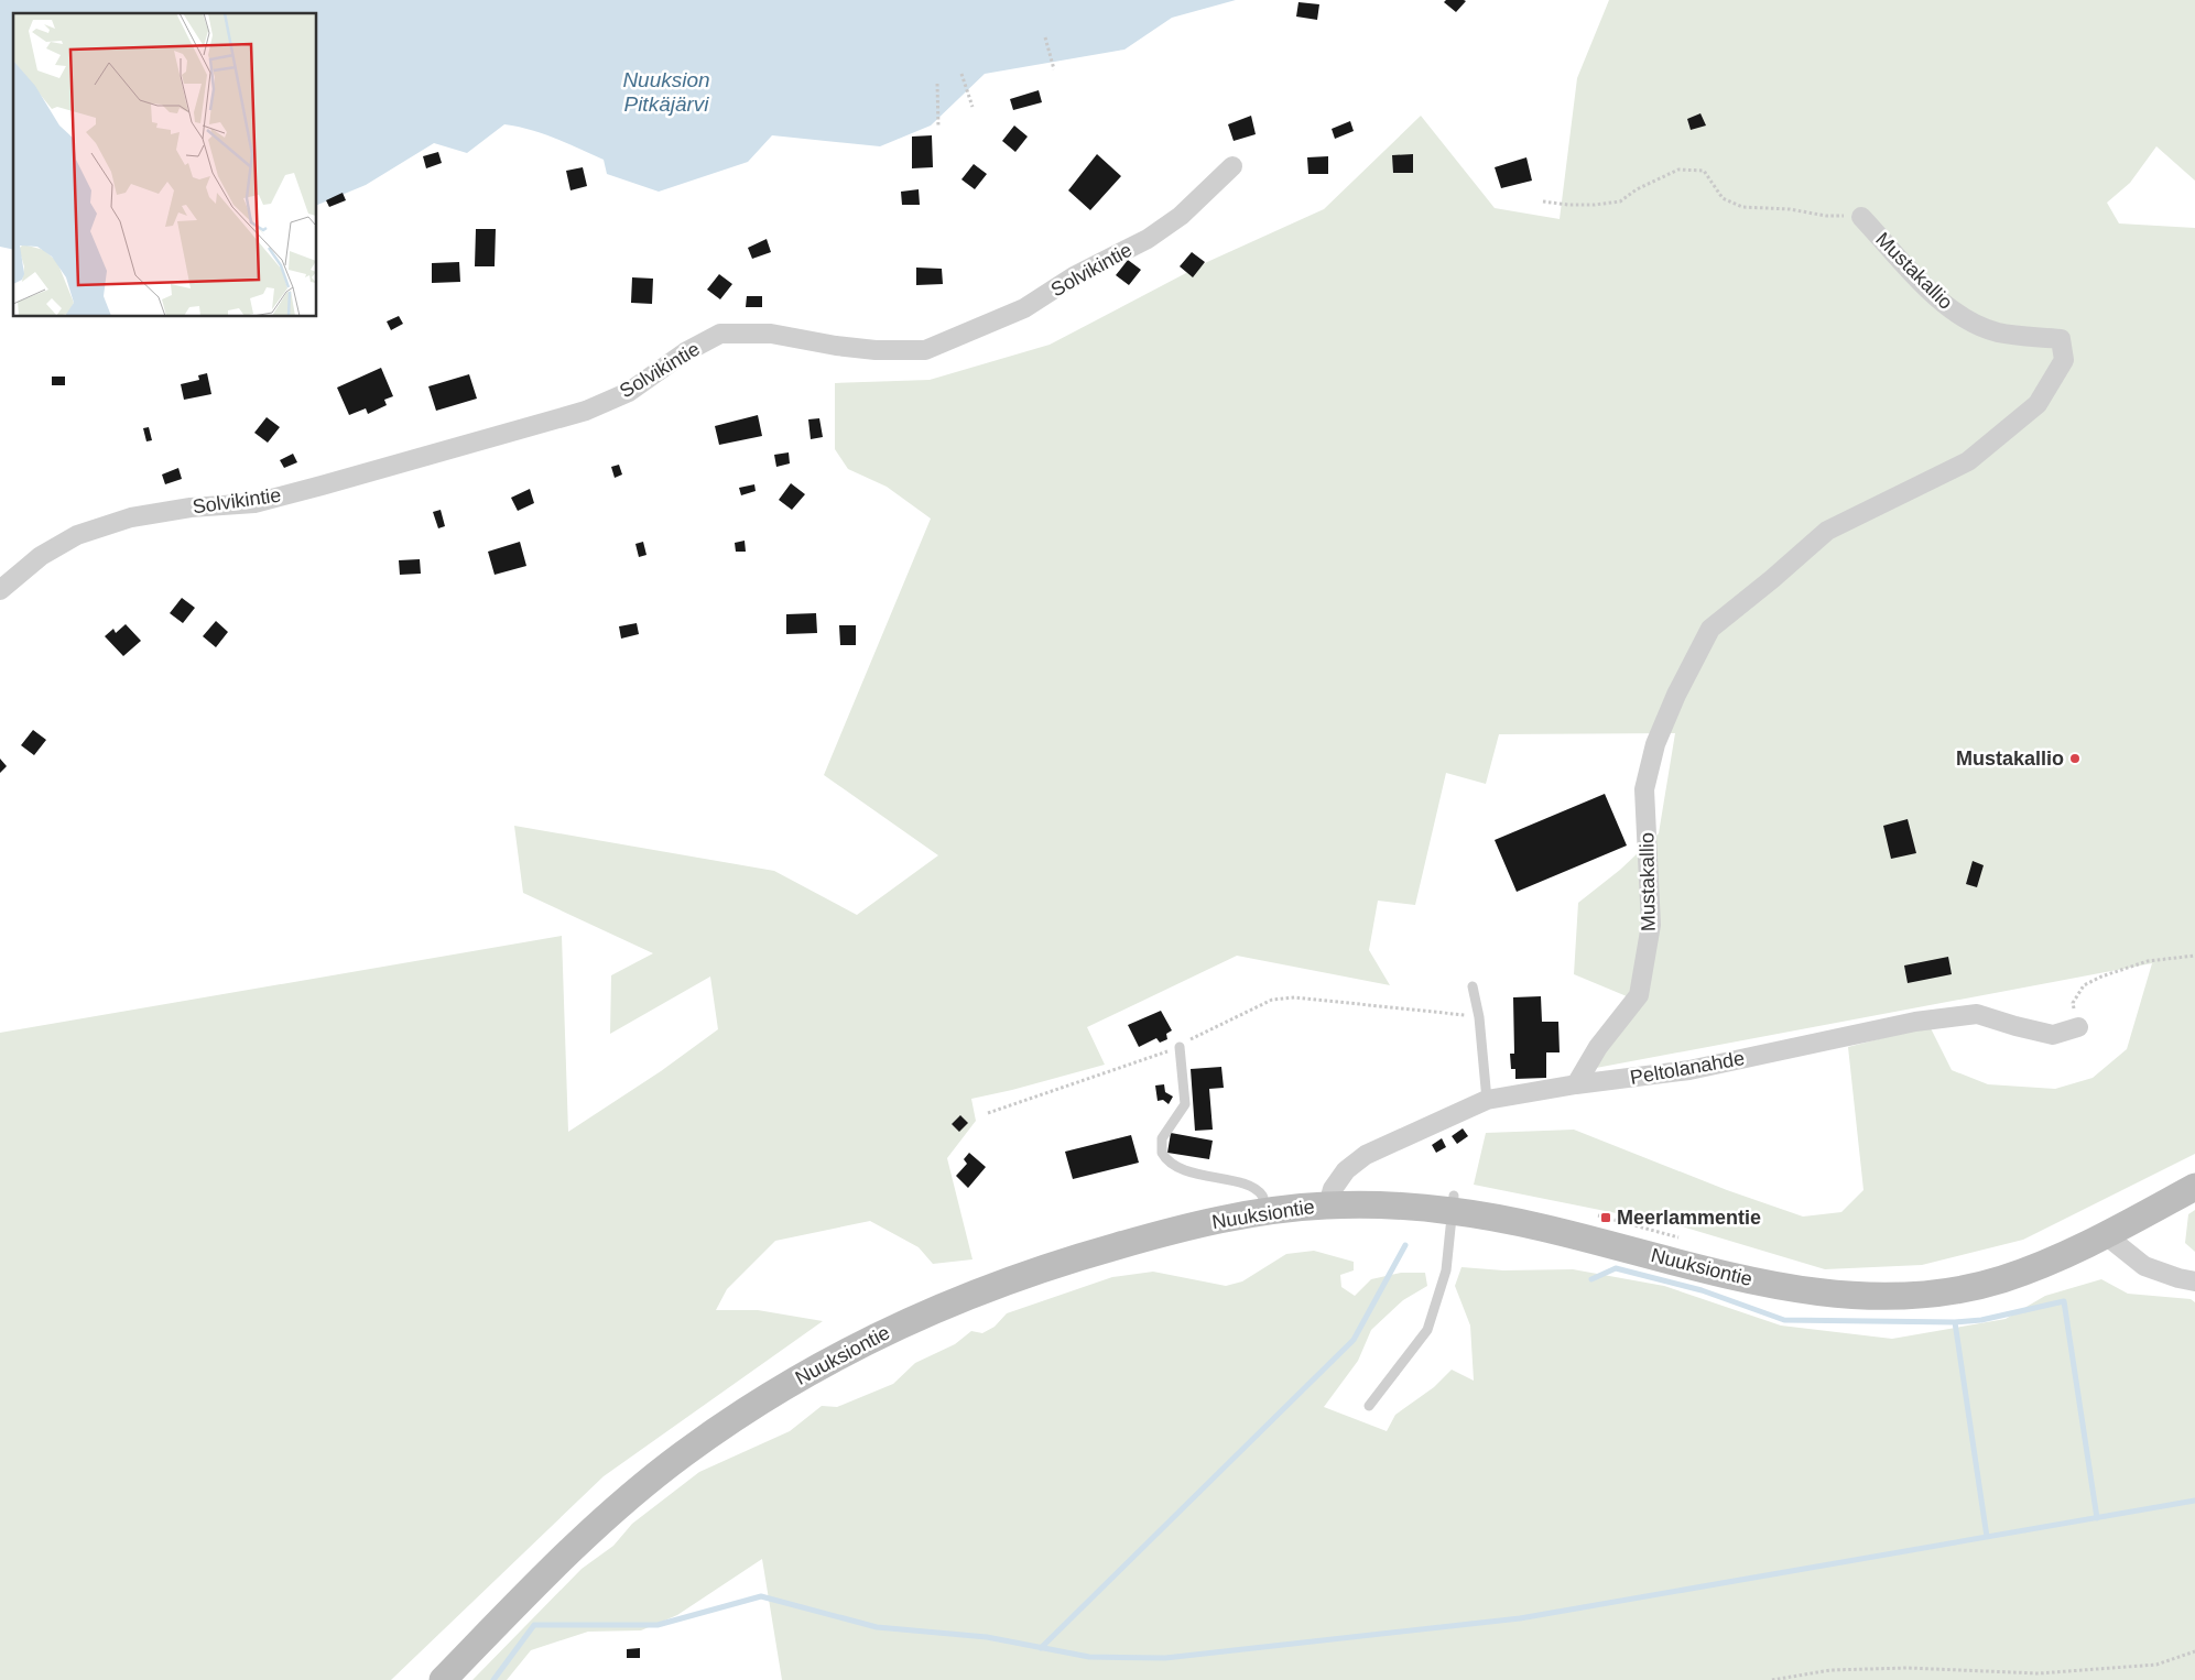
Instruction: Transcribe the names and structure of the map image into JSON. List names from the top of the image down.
{
  "streets": {
    "street": [
      "Solvikintie",
      "Mustakallio",
      "Peltolanahde",
      "Nuuksiontie"
    ]
  },
  "crossings": [
    ["Mustakallio", "Peltolanahde"],
    ["Peltolanahde", "Nuuksiontie"]
  ],
  "water": ["Nuuksion Pitkäjärvi"],
  "places": {
    "other": ["Mustakallio"],
    "transit": ["Meerlammentie"]
  }
}
